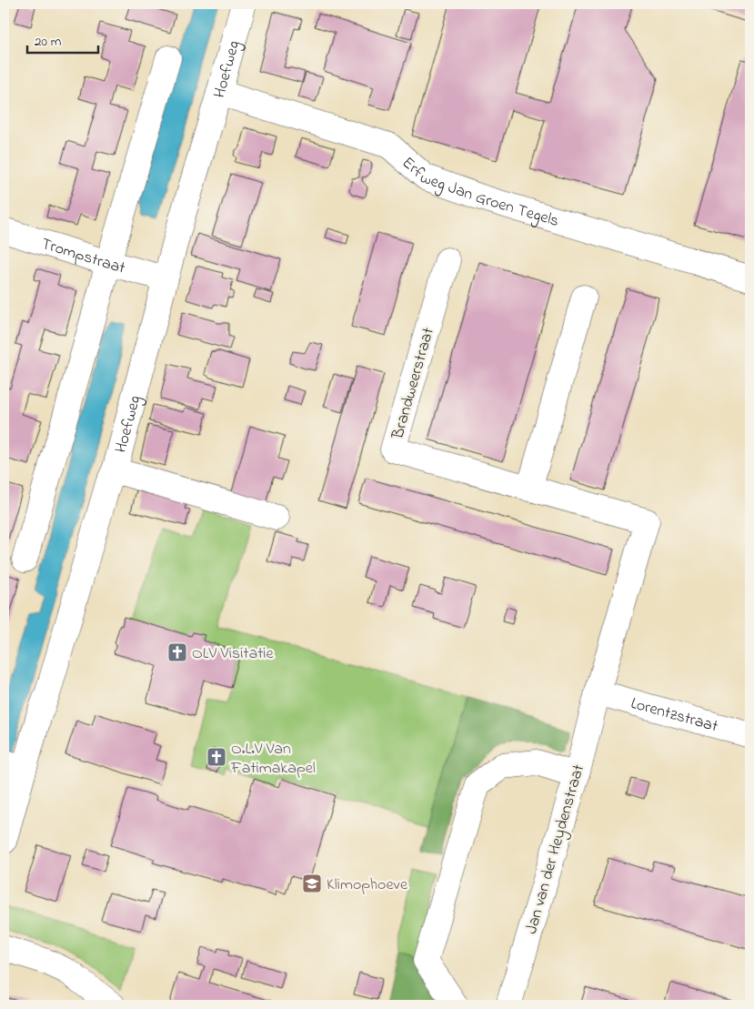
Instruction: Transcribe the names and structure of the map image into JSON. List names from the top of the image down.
{
  "streets": {
    "street": [
      "Hoefweg",
      "Erfweg Jan Groen Tegels",
      "Trompstraat",
      "Brandweerstraat",
      "Lorentzstraat",
      "Jan van der Heydenstraat"
    ]
  },
  "crossings": [
    ["Hoefweg", "Erfweg Jan Groen Tegels"],
    ["Hoefweg", "Trompstraat"],
    ["Brandweerstraat", "Lorentzstraat"],
    ["Brandweerstraat", "Jan van der Heydenstraat"],
    ["Lorentzstraat", "Jan van der Heydenstraat"]
  ],
  "places": {
    "church": ["OLV Visitatie", "O.L.V Van Fatimakapel"],
    "school or university": ["Klimophoeve"]
  },
  "scale_bar": "20 m"
}
